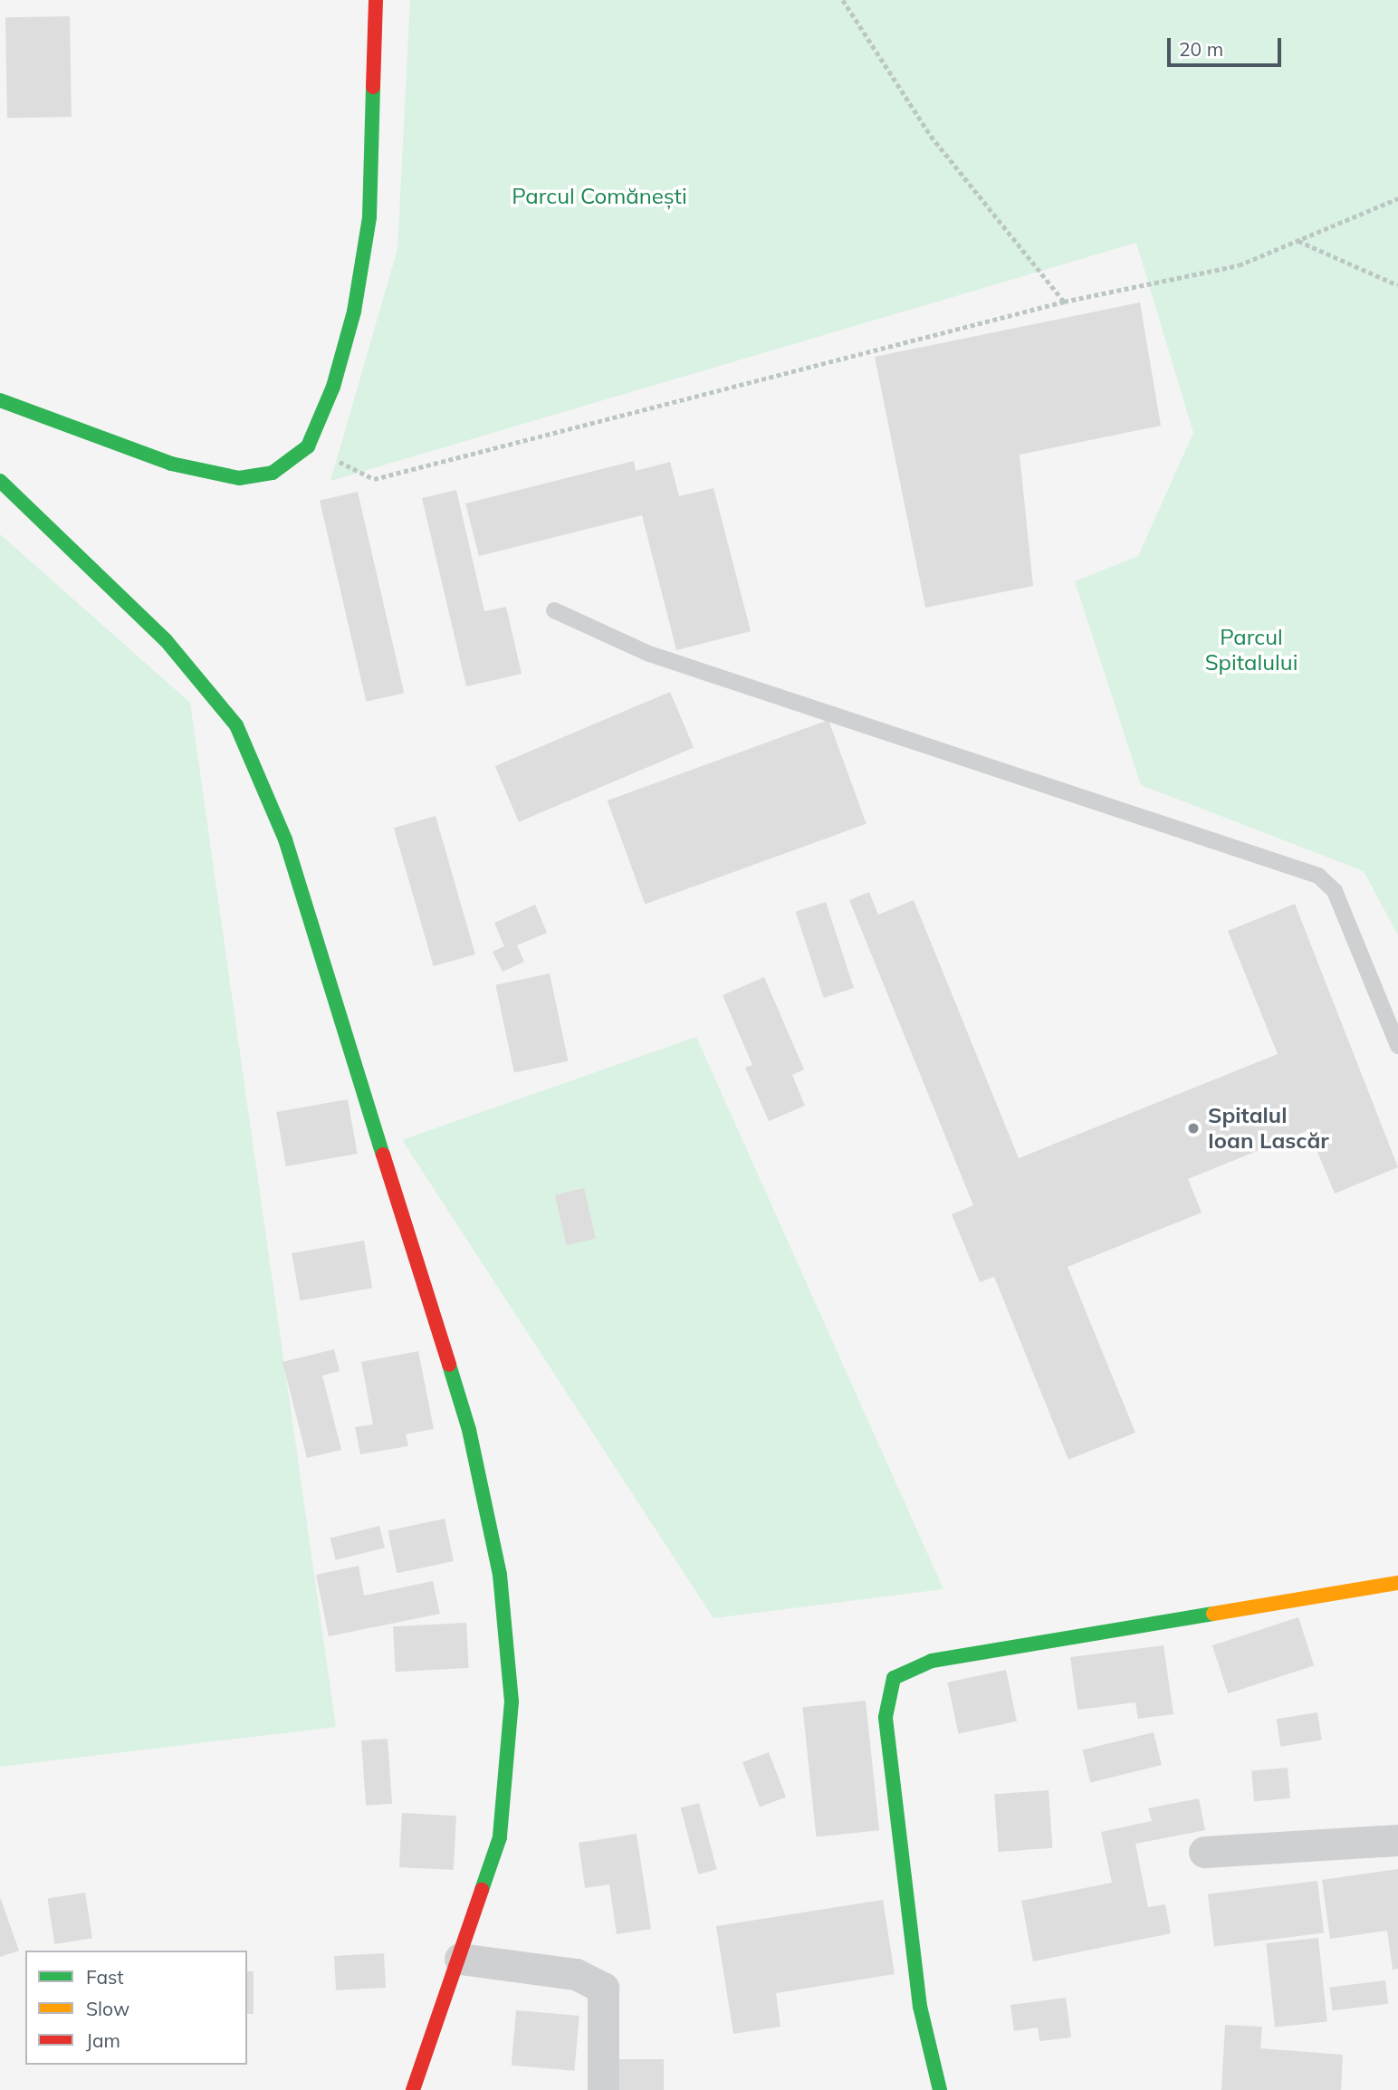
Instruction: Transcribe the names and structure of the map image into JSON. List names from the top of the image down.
{
  "parks": ["Parcul Comănești", "Parcul Spitalului"],
  "places": ["Spitalul Ioan Lascăr"],
  "legend": ["Fast", "Slow", "Jam"],
  "scale_bar": "20 m"
}
